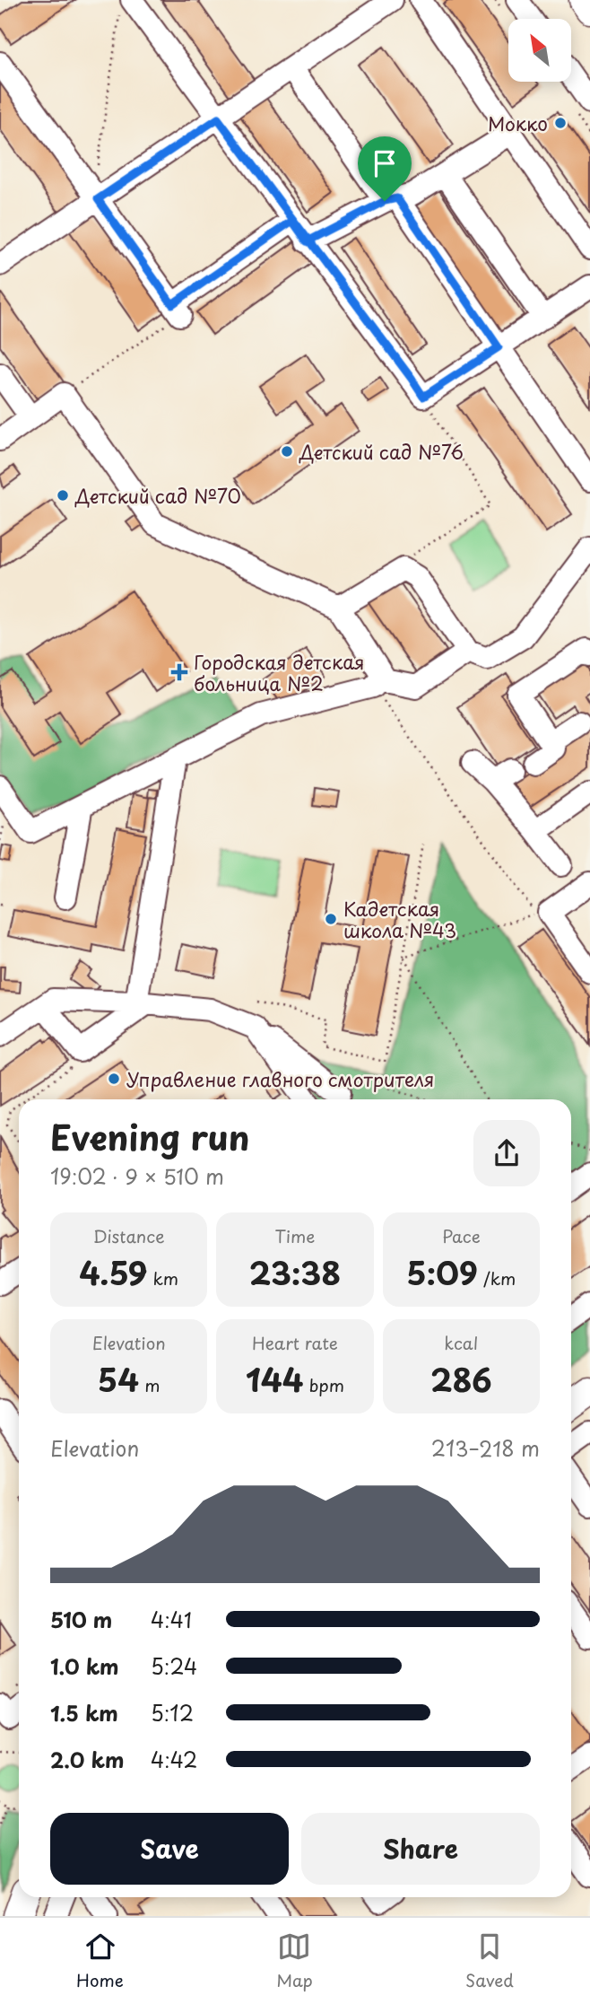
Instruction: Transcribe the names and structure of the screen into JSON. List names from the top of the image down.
{
  "places": {
    "other": [
      "Мокко",
      "Детский сад №76",
      "Детский сад №70",
      "Кадетская школа №43",
      "Управление главного смотрителя"
    ],
    "health": ["Городская детская больница №2"]
  },
  "north": "top left",
  "page": {
    "heading": ["Evening run", "19:02 · 9 × 510 m"],
    "stats": [
      ["Distance", "4.59 km"],
      ["Time", "23:38"],
      ["Pace", "5:09 /km"],
      ["Elevation", "54 m"],
      ["Heart rate", "144 bpm"],
      ["kcal", "286"]
    ],
    "chart": ["Elevation", "213–218 m"],
    "list": [
      {
        "name": "510 m",
        "note": "4:41"
      },
      {
        "name": "1.0 km",
        "note": "5:24"
      },
      {
        "name": "1.5 km",
        "note": "5:12"
      },
      {
        "name": "2.0 km",
        "note": "4:42"
      }
    ],
    "buttons": ["Save", "Share"],
    "tabs": ["Home", "Map", "Saved"]
  }
}
